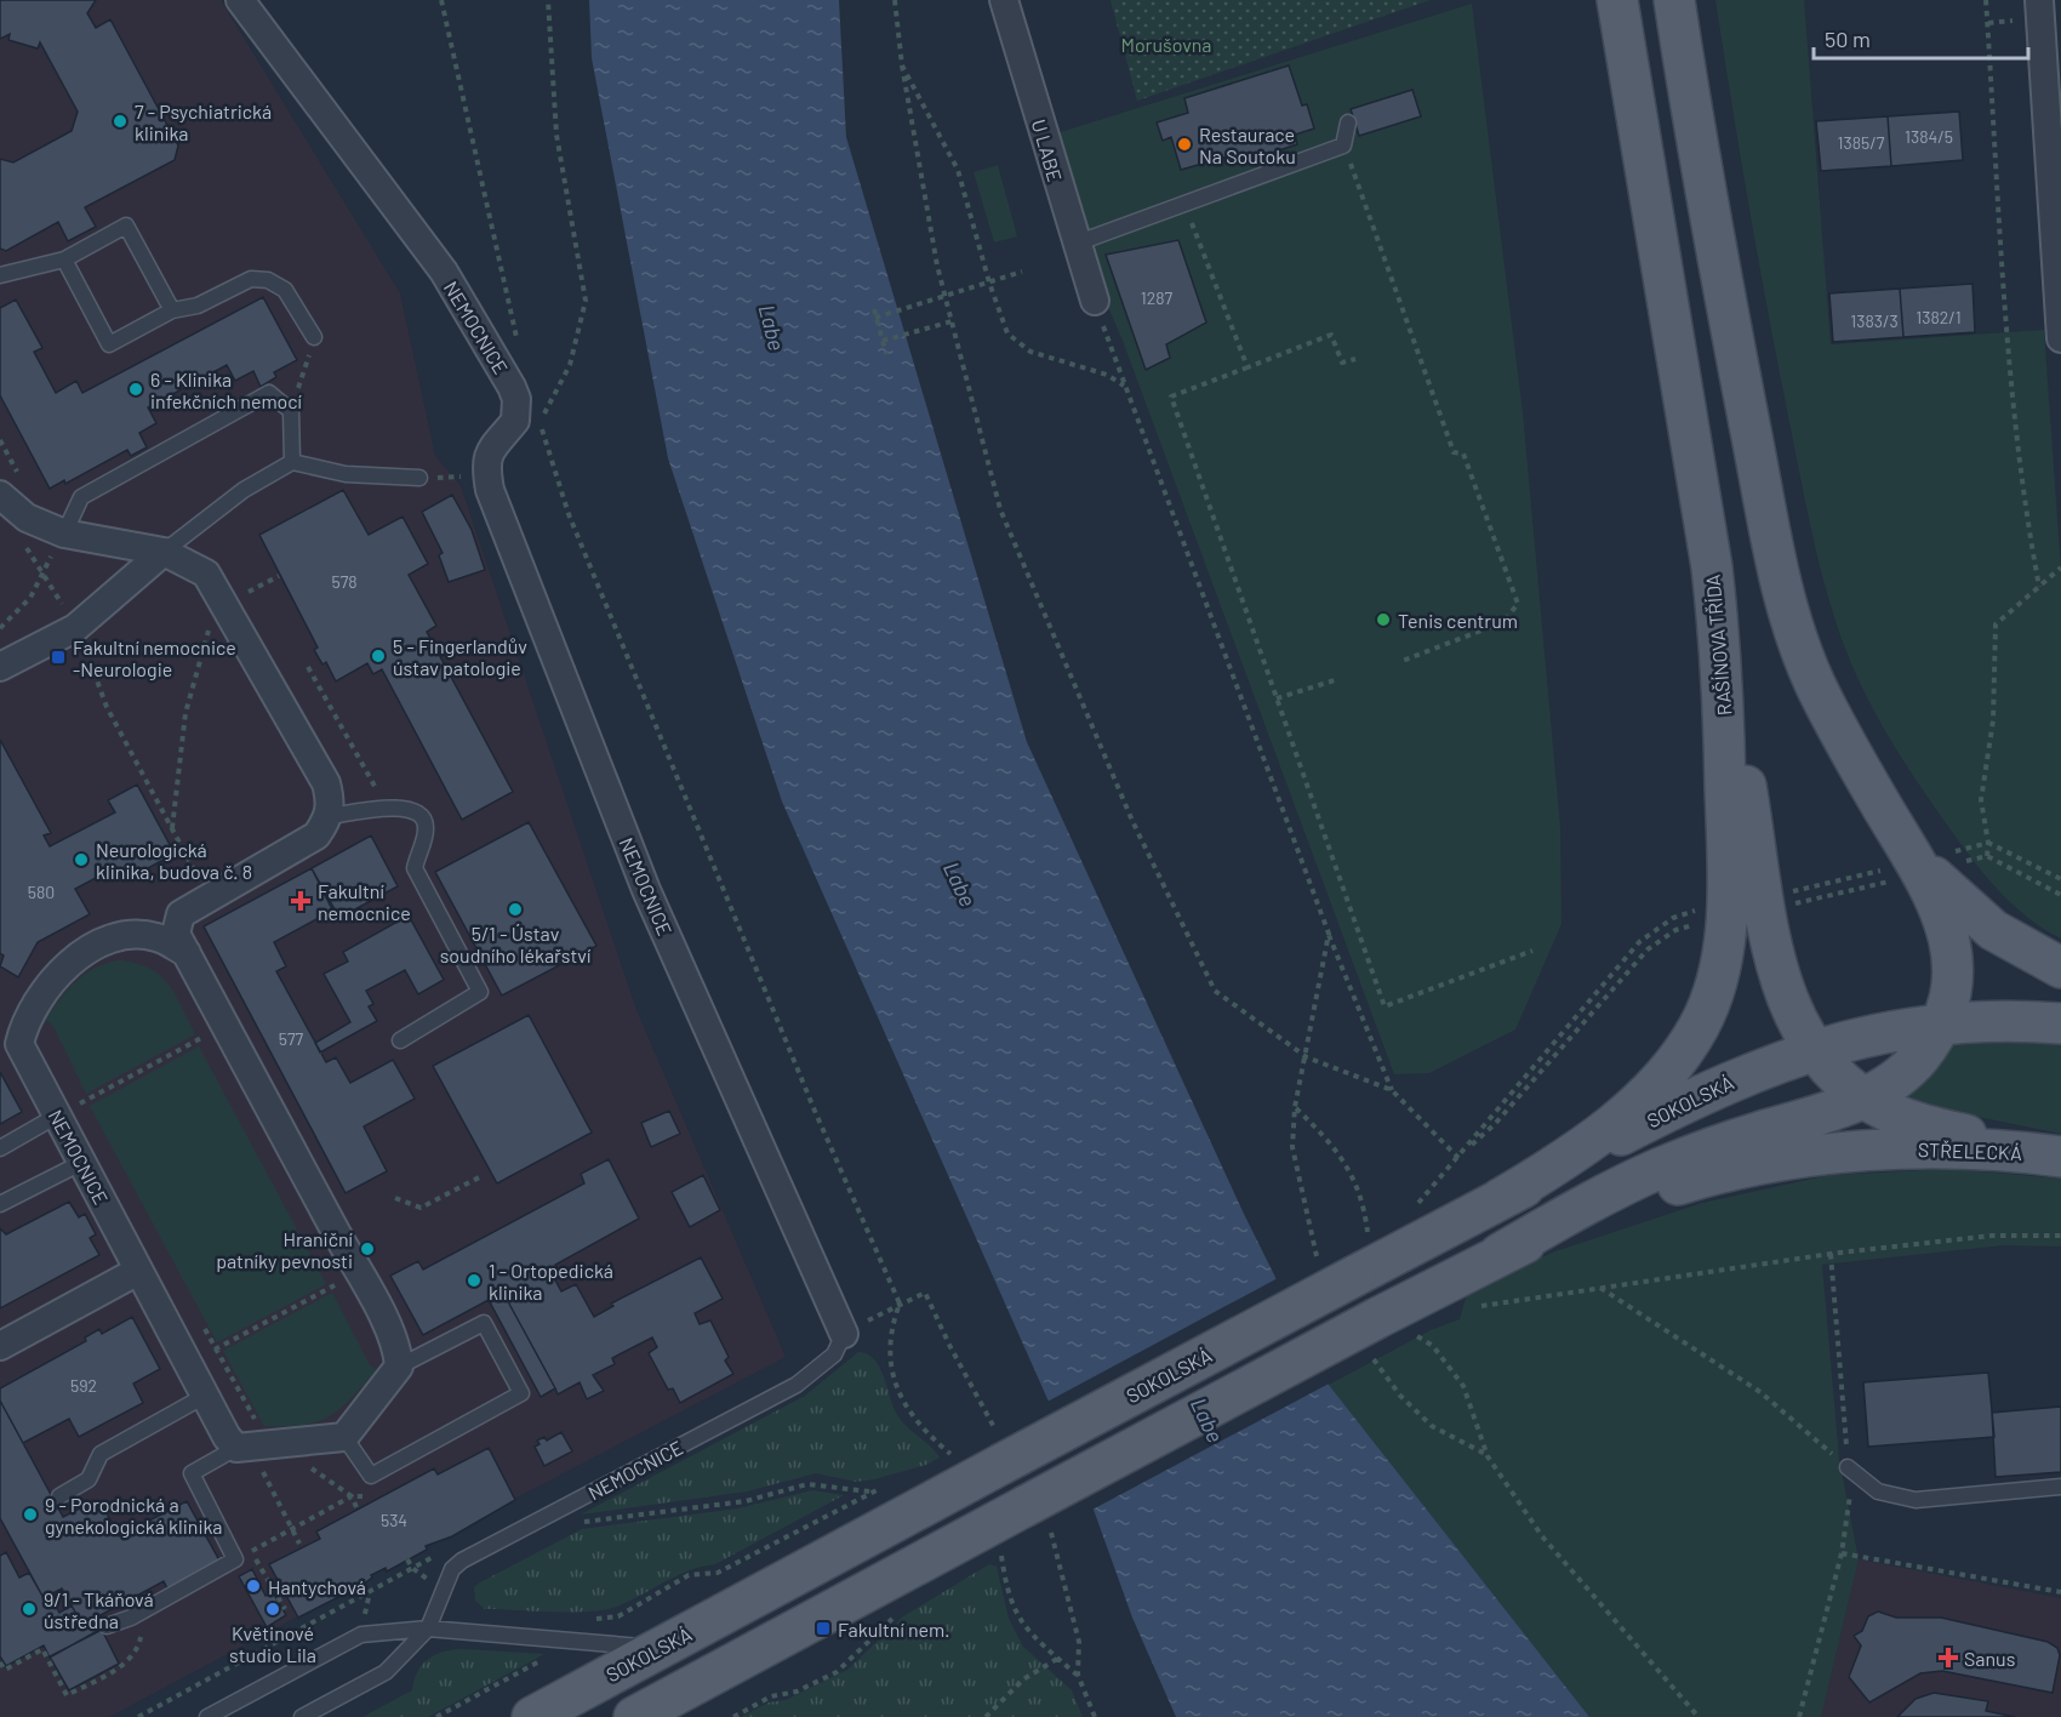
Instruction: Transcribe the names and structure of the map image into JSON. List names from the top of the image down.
{
  "streets": {
    "main road": ["RAŠÍNOVA TŘÍDA", "SOKOLSKÁ", "STŘELECKÁ"],
    "street": ["U LABE", "NEMOCNICE"]
  },
  "crossings": [
    ["RAŠÍNOVA TŘÍDA", "SOKOLSKÁ"]
  ],
  "water": ["Labe"],
  "parks": ["Morušovna"],
  "places": {
    "other": [
      "7 - Psychiatrická klinika",
      "Restaurace Na Soutoku",
      "6 - Klinika infekčních nemocí",
      "Tenis centrum",
      "5 - Fingerlandův ústav patologie",
      "Neurologická klinika, budova č. 8",
      "5/1 - Ústav soudního lékařství",
      "Hraniční patníky pevnosti",
      "1 - Ortopedická klinika",
      "9 - Porodnická a gynekologická klinika",
      "Hantychová",
      "9/1 - Tkáňová ústředna",
      "Květinové studio Lila"
    ],
    "transit": ["Fakultní nemocnice -Neurologie", "Fakultní nem."],
    "health": ["Fakultní nemocnice", "Sanus"]
  },
  "house_numbers": [
    "1384/5",
    "1385/7",
    "1287",
    "1382/1",
    "1383/3",
    "578",
    "580",
    "577",
    "592",
    "534"
  ],
  "scale_bar": "50 m"
}
